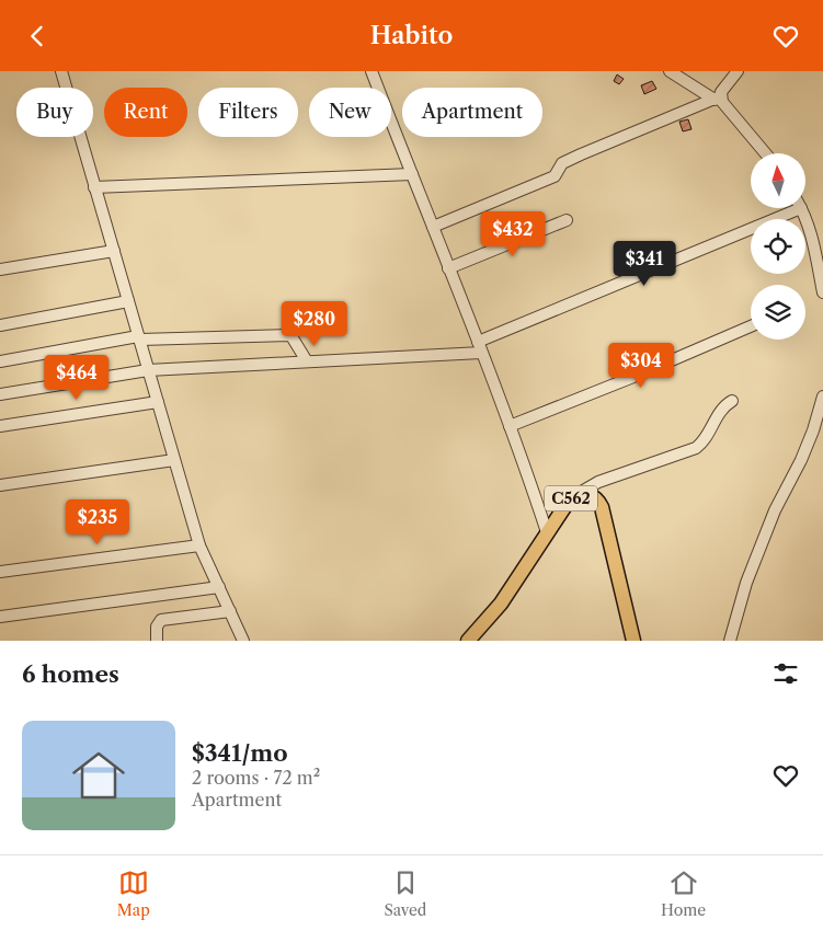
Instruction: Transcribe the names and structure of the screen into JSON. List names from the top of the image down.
{
  "streets": {
    "main road": ["C562"]
  },
  "north": "top",
  "page": {
    "header": "Habito",
    "chip": [
      "Buy",
      "Rent",
      "Filters",
      "New",
      "Apartment"
    ],
    "price": [
      "$432",
      "$341",
      "$280",
      "$304",
      "$464",
      "$235"
    ],
    "heading": "6 homes",
    "list": [
      {
        "name": "$341/mo",
        "note": "2 rooms · 72 m² · Apartment"
      }
    ],
    "tabs": ["Map", "Saved", "Home"]
  }
}
